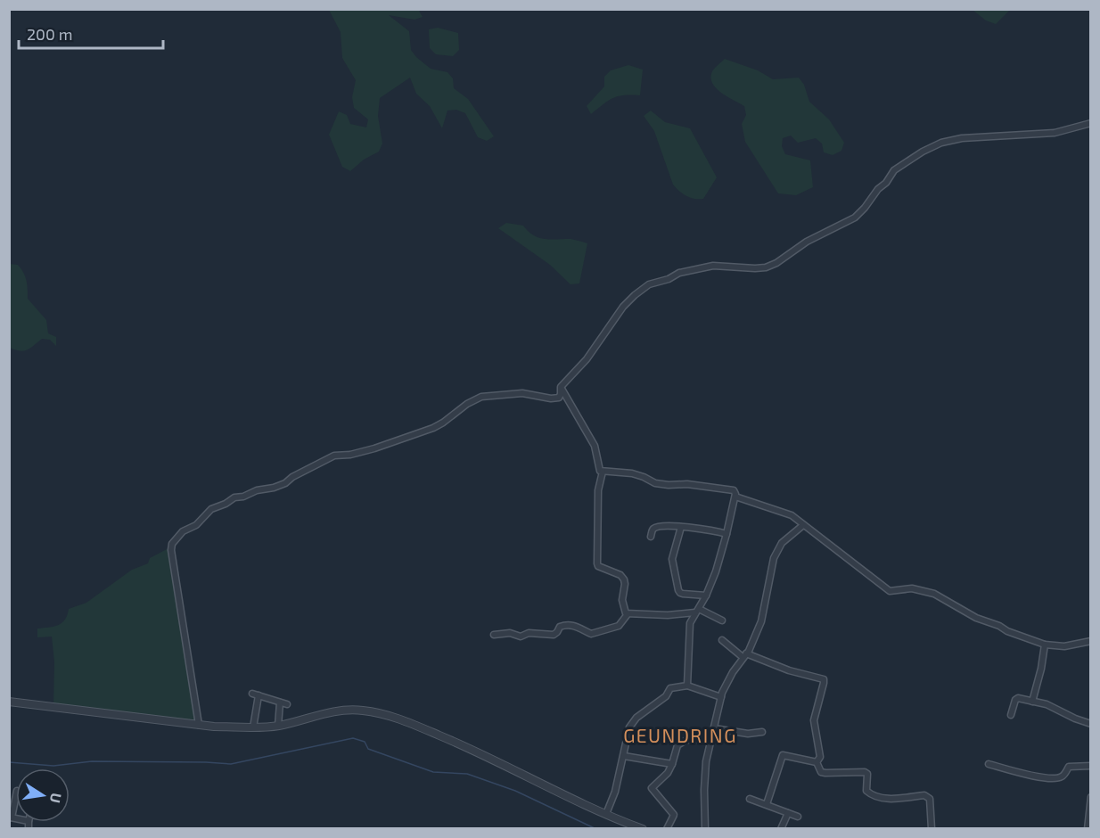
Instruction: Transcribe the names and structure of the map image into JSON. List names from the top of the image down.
{
  "districts": ["GEUNDRING"],
  "scale_bar": "200 m",
  "north": "right"
}
